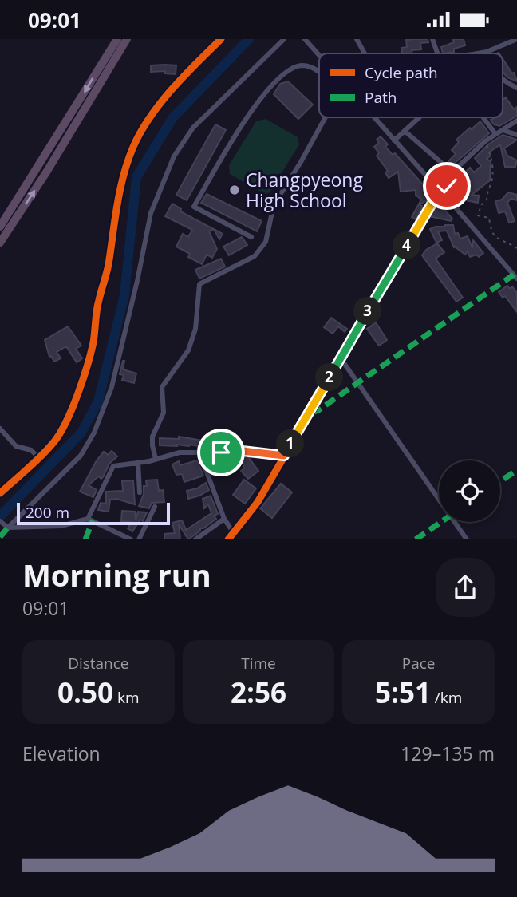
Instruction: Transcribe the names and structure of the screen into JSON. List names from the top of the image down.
{
  "places": ["Changpyeong High School"],
  "legend": ["Cycle path", "Path"],
  "scale_bar": "200 m",
  "page": {
    "status": "09:01",
    "pins": [
      "4",
      "3",
      "2",
      "1"
    ],
    "scale": "200 m",
    "heading": ["Morning run", "09:01"],
    "stats": [
      ["Distance", "0.50 km"],
      ["Time", "2:56"],
      ["Pace", "5:51 /km"]
    ],
    "chart": ["Elevation", "129–135 m"]
  }
}
